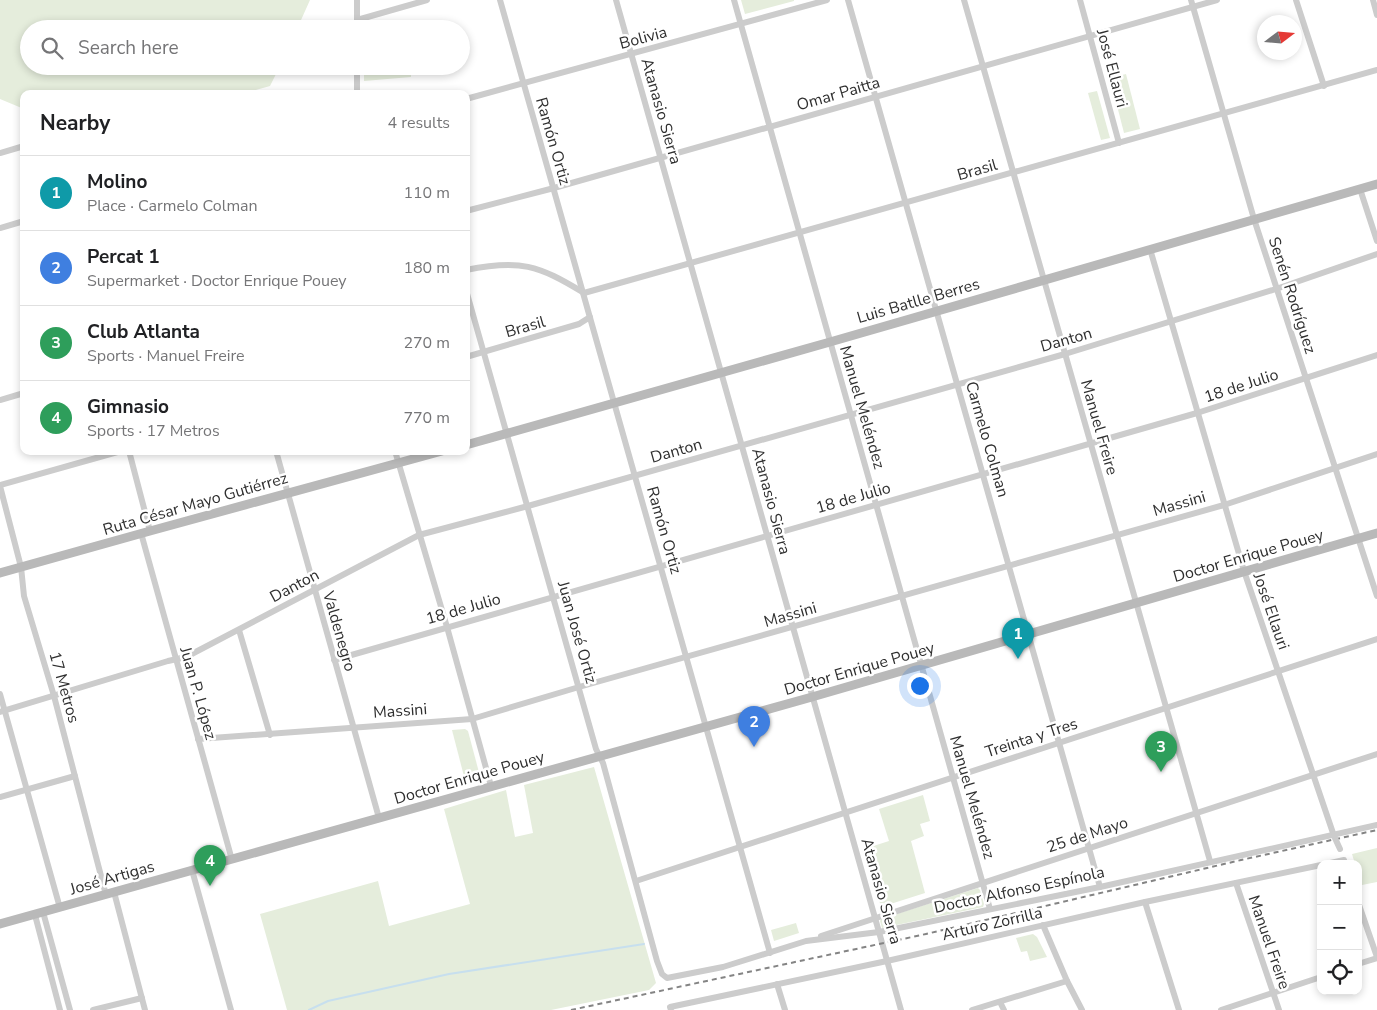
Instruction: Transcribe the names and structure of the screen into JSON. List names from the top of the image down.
{
  "streets": {
    "street": [
      "Bolivia",
      "José Ellauri",
      "Omar Paitta",
      "Atanasio Sierra",
      "Ramón Ortiz",
      "Brasil",
      "Senén Rodríguez",
      "Luis Batlle Berres",
      "Danton",
      "18 de Julio",
      "Manuel Meléndez",
      "Manuel Freire",
      "Carmelo Colman",
      "Ruta César Mayo Gutiérrez",
      "Massini",
      "Doctor Enrique Pouey",
      "Valdenegro",
      "Juan José Ortiz",
      "17 Metros",
      "Juan P. López",
      "Treinta y Tres",
      "25 de Mayo",
      "José Artigas",
      "Doctor Alfonso Espínola",
      "Arturo Zorrilla"
    ]
  },
  "crossings": [
    ["Bolivia", "Atanasio Sierra"],
    ["Bolivia", "Ramón Ortiz"],
    ["Bolivia", "Manuel Meléndez"],
    ["José Ellauri", "Omar Paitta"],
    ["José Ellauri", "Brasil"],
    ["José Ellauri", "Luis Batlle Berres"],
    ["José Ellauri", "Danton"],
    ["José Ellauri", "18 de Julio"],
    ["José Ellauri", "Massini"],
    ["José Ellauri", "Doctor Enrique Pouey"],
    ["José Ellauri", "Treinta y Tres"],
    ["José Ellauri", "25 de Mayo"],
    ["José Ellauri", "Doctor Alfonso Espínola"],
    ["Omar Paitta", "Atanasio Sierra"],
    ["Omar Paitta", "Ramón Ortiz"],
    ["Omar Paitta", "Senén Rodríguez"],
    ["Omar Paitta", "Manuel Meléndez"],
    ["Omar Paitta", "Manuel Freire"],
    ["Omar Paitta", "Carmelo Colman"],
    ["Atanasio Sierra", "Brasil"],
    ["Atanasio Sierra", "Luis Batlle Berres"],
    ["Atanasio Sierra", "Danton"],
    ["Atanasio Sierra", "18 de Julio"],
    ["Atanasio Sierra", "Massini"],
    ["Atanasio Sierra", "Doctor Enrique Pouey"],
    ["Atanasio Sierra", "Treinta y Tres"],
    ["Atanasio Sierra", "25 de Mayo"],
    ["Atanasio Sierra", "Doctor Alfonso Espínola"],
    ["Atanasio Sierra", "Arturo Zorrilla"],
    ["Ramón Ortiz", "Brasil"],
    ["Ramón Ortiz", "Luis Batlle Berres"],
    ["Ramón Ortiz", "Danton"],
    ["Ramón Ortiz", "18 de Julio"],
    ["Ramón Ortiz", "Massini"],
    ["Ramón Ortiz", "Doctor Enrique Pouey"],
    ["Ramón Ortiz", "Treinta y Tres"],
    ["Ramón Ortiz", "Doctor Alfonso Espínola"],
    ["Brasil", "Senén Rodríguez"],
    ["Brasil", "Manuel Meléndez"],
    ["Brasil", "Manuel Freire"],
    ["Brasil", "Carmelo Colman"],
    ["Brasil", "Juan José Ortiz"],
    ["Senén Rodríguez", "Luis Batlle Berres"],
    ["Senén Rodríguez", "Danton"],
    ["Senén Rodríguez", "18 de Julio"],
    ["Senén Rodríguez", "Massini"],
    ["Senén Rodríguez", "Doctor Enrique Pouey"],
    ["Luis Batlle Berres", "Manuel Meléndez"],
    ["Luis Batlle Berres", "Manuel Freire"],
    ["Luis Batlle Berres", "Carmelo Colman"],
    ["Luis Batlle Berres", "Juan José Ortiz"],
    ["Danton", "Manuel Meléndez"],
    ["Danton", "Manuel Freire"],
    ["Danton", "Carmelo Colman"],
    ["Danton", "Valdenegro"],
    ["Danton", "Juan José Ortiz"],
    ["Danton", "17 Metros"],
    ["Danton", "Juan P. López"],
    ["18 de Julio", "Manuel Meléndez"],
    ["18 de Julio", "Manuel Freire"],
    ["18 de Julio", "Carmelo Colman"],
    ["18 de Julio", "Valdenegro"],
    ["18 de Julio", "Juan José Ortiz"],
    ["Manuel Meléndez", "Massini"],
    ["Manuel Meléndez", "Doctor Enrique Pouey"],
    ["Manuel Meléndez", "Treinta y Tres"],
    ["Manuel Meléndez", "25 de Mayo"],
    ["Manuel Meléndez", "Doctor Alfonso Espínola"],
    ["Manuel Freire", "Massini"],
    ["Manuel Freire", "Doctor Enrique Pouey"],
    ["Manuel Freire", "Treinta y Tres"],
    ["Manuel Freire", "25 de Mayo"],
    ["Manuel Freire", "Doctor Alfonso Espínola"],
    ["Manuel Freire", "Arturo Zorrilla"],
    ["Carmelo Colman", "Massini"],
    ["Carmelo Colman", "Doctor Enrique Pouey"],
    ["Carmelo Colman", "Treinta y Tres"],
    ["Carmelo Colman", "25 de Mayo"],
    ["Carmelo Colman", "Doctor Alfonso Espínola"],
    ["Ruta César Mayo Gutiérrez", "Valdenegro"],
    ["Ruta César Mayo Gutiérrez", "17 Metros"],
    ["Ruta César Mayo Gutiérrez", "Juan P. López"],
    ["Massini", "Valdenegro"],
    ["Massini", "Juan José Ortiz"],
    ["Massini", "Juan P. López"],
    ["Doctor Enrique Pouey", "Valdenegro"],
    ["Doctor Enrique Pouey", "Juan José Ortiz"],
    ["Doctor Enrique Pouey", "Juan P. López"],
    ["Doctor Enrique Pouey", "José Artigas"],
    ["Juan José Ortiz", "Treinta y Tres"],
    ["Juan José Ortiz", "Doctor Alfonso Espínola"],
    ["17 Metros", "José Artigas"],
    ["Juan P. López", "José Artigas"],
    ["25 de Mayo", "Doctor Alfonso Espínola"]
  ],
  "north": "right",
  "page": {
    "search": "Search here",
    "heading": ["Nearby", "4 results"],
    "list": [
      {
        "mark": "1",
        "name": "Molino",
        "note": "Place · Carmelo Colman",
        "value": "110 m"
      },
      {
        "mark": "2",
        "name": "Percat 1",
        "note": "Supermarket · Doctor Enrique Pouey",
        "value": "180 m"
      },
      {
        "mark": "3",
        "name": "Club Atlanta",
        "note": "Sports · Manuel Freire",
        "value": "270 m"
      },
      {
        "mark": "4",
        "name": "Gimnasio",
        "note": "Sports · 17 Metros",
        "value": "770 m"
      }
    ],
    "pins": [
      "1",
      "2",
      "3",
      "4"
    ],
    "map_buttons": ["+", "−"]
  }
}
